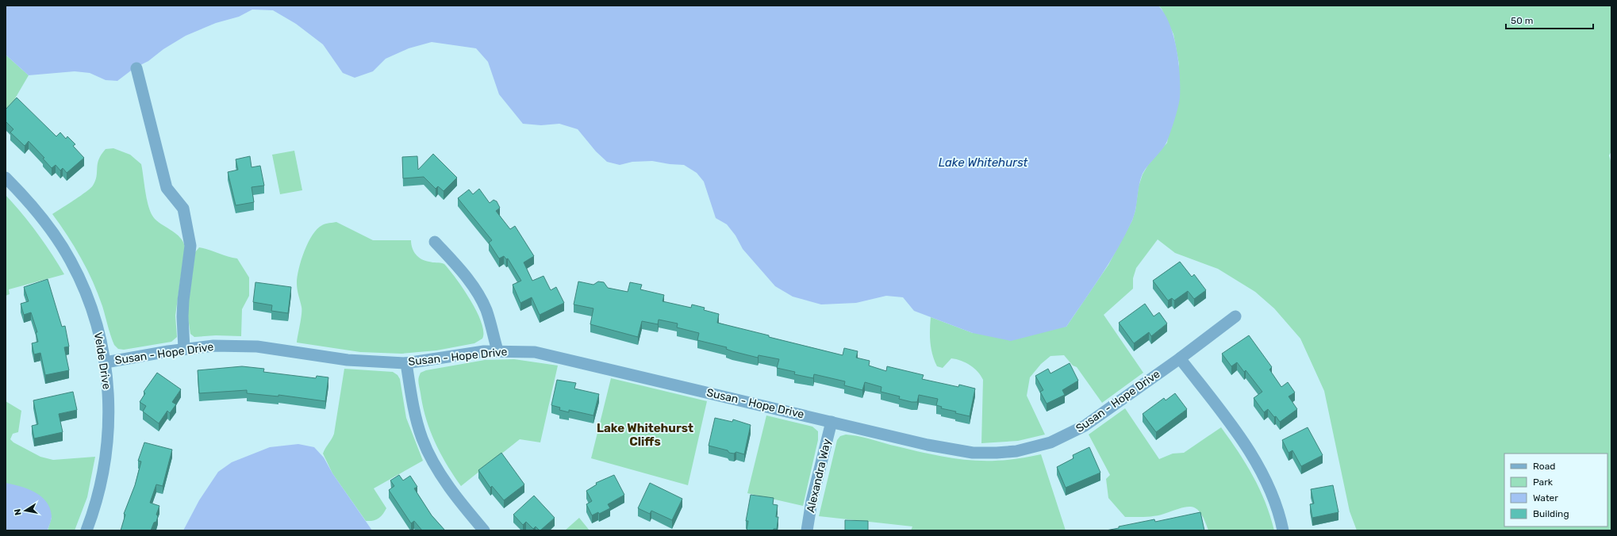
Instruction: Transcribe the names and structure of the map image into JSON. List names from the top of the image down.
{
  "streets": {
    "street": ["Susan - Hope Drive", "Velde Drive", "Alexandra Way"]
  },
  "crossings": [
    ["Susan - Hope Drive", "Velde Drive"],
    ["Susan - Hope Drive", "Alexandra Way"]
  ],
  "districts": ["Lake Whitehurst Cliffs"],
  "water": ["Lake Whitehurst"],
  "legend": [
    "Road",
    "Park",
    "Water",
    "Building"
  ],
  "scale_bar": "50 m",
  "north": "left"
}
